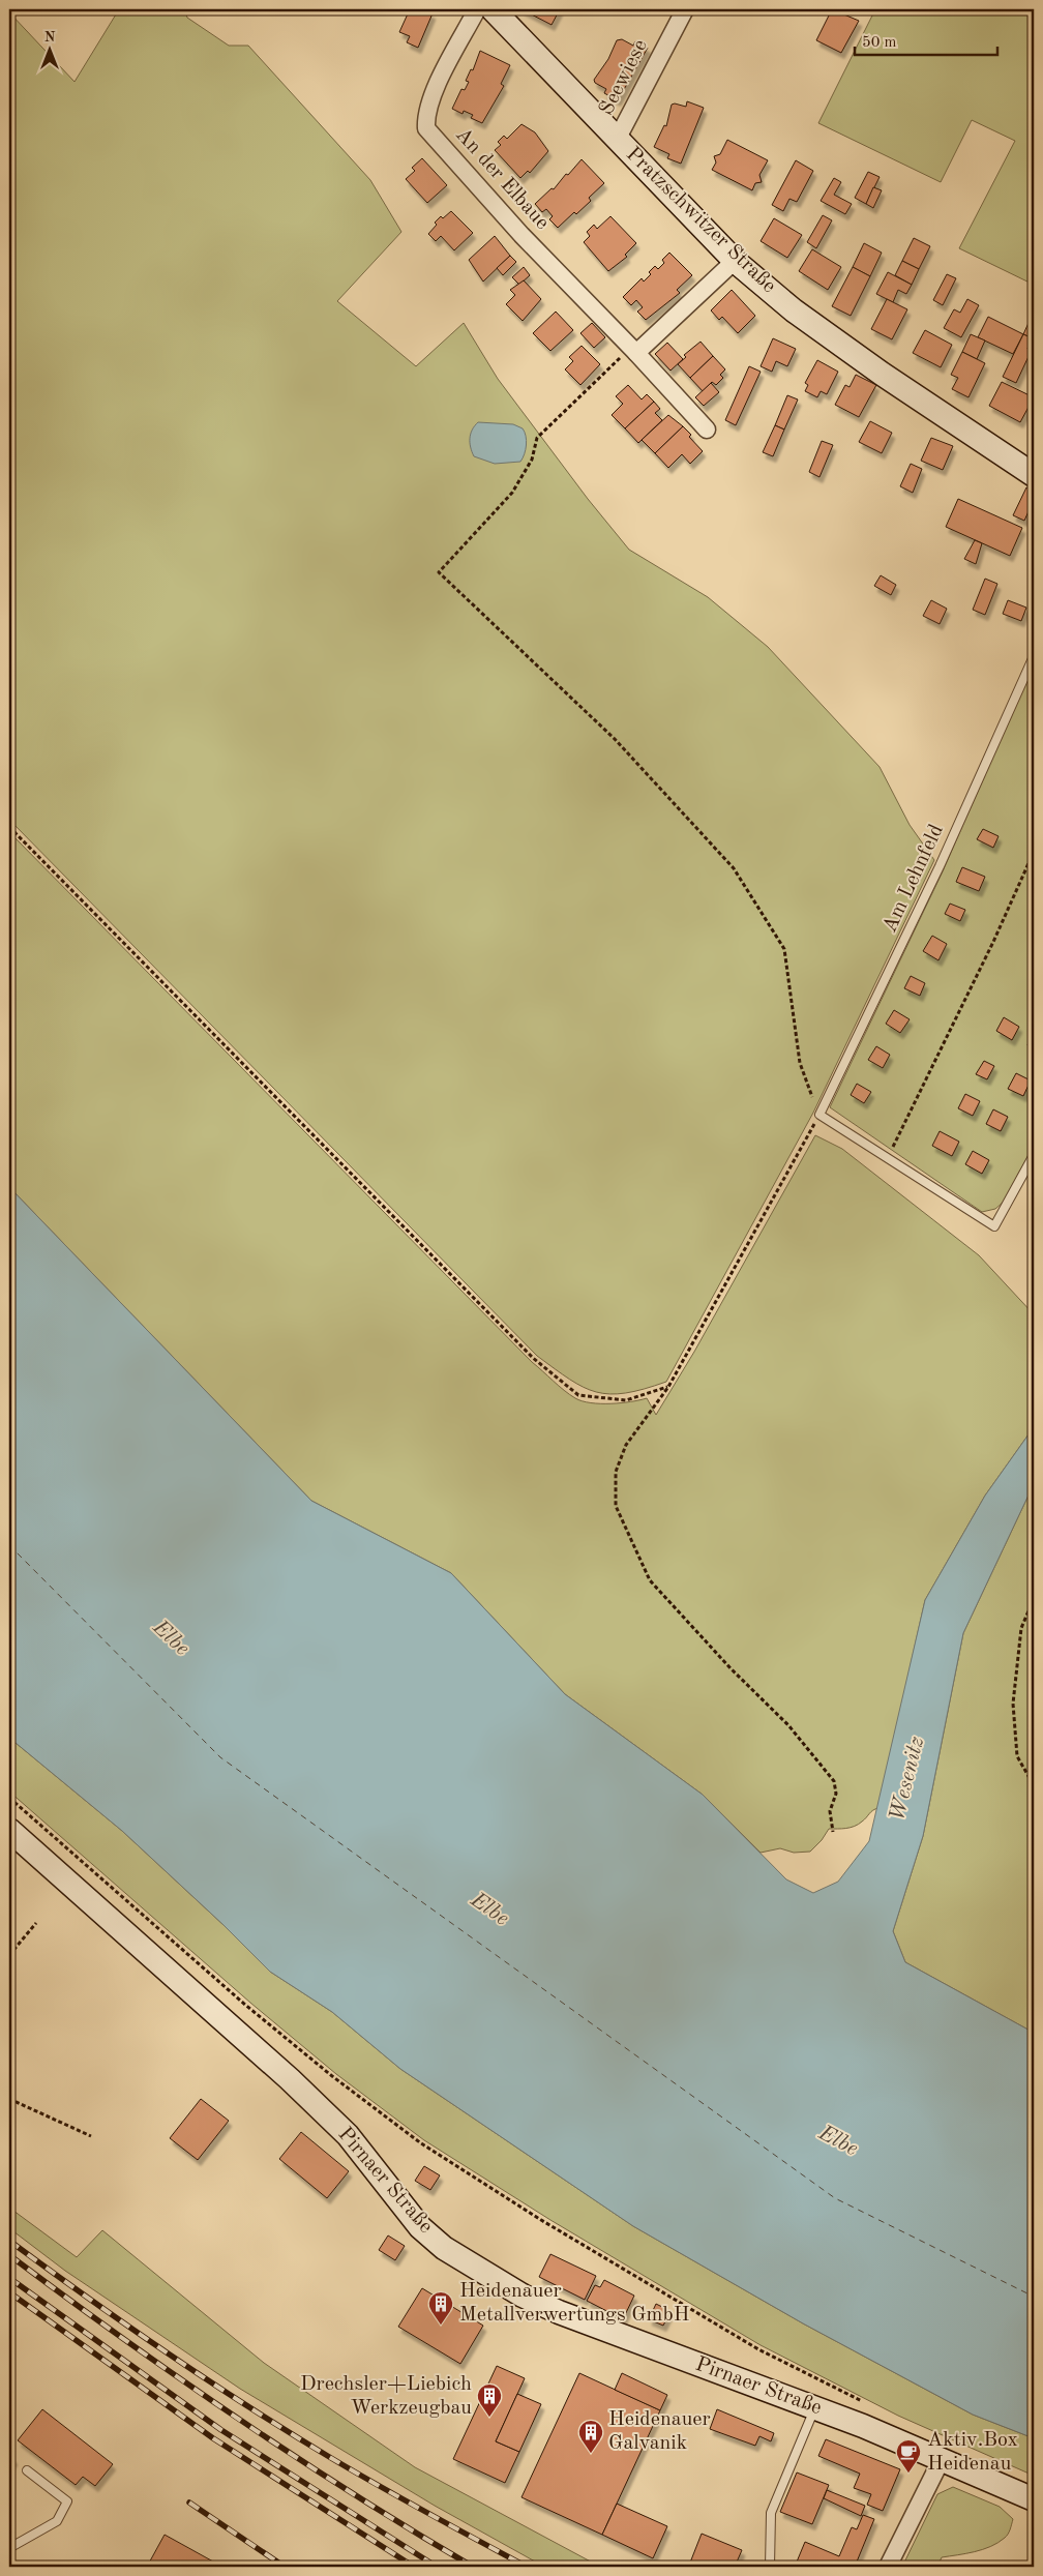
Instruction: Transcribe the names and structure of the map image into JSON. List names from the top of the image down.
{
  "streets": {
    "street": [
      "Seewiese",
      "An der Elbaue",
      "Pratzschwitzer Straße",
      "Pirnaer Straße"
    ],
    "lane": ["Am Lehnfeld"]
  },
  "crossings": [
    ["Seewiese", "Pratzschwitzer Straße"]
  ],
  "water": ["Elbe", "Wesenitz"],
  "places": {
    "building": ["Heidenauer Metallverwertungs GmbH", "Drechsler+Liebich Werkzeugbau", "Heidenauer Galvanik"],
    "cafe": ["Aktiv.Box Heidenau"]
  },
  "scale_bar": "50 m",
  "north": "top"
}
